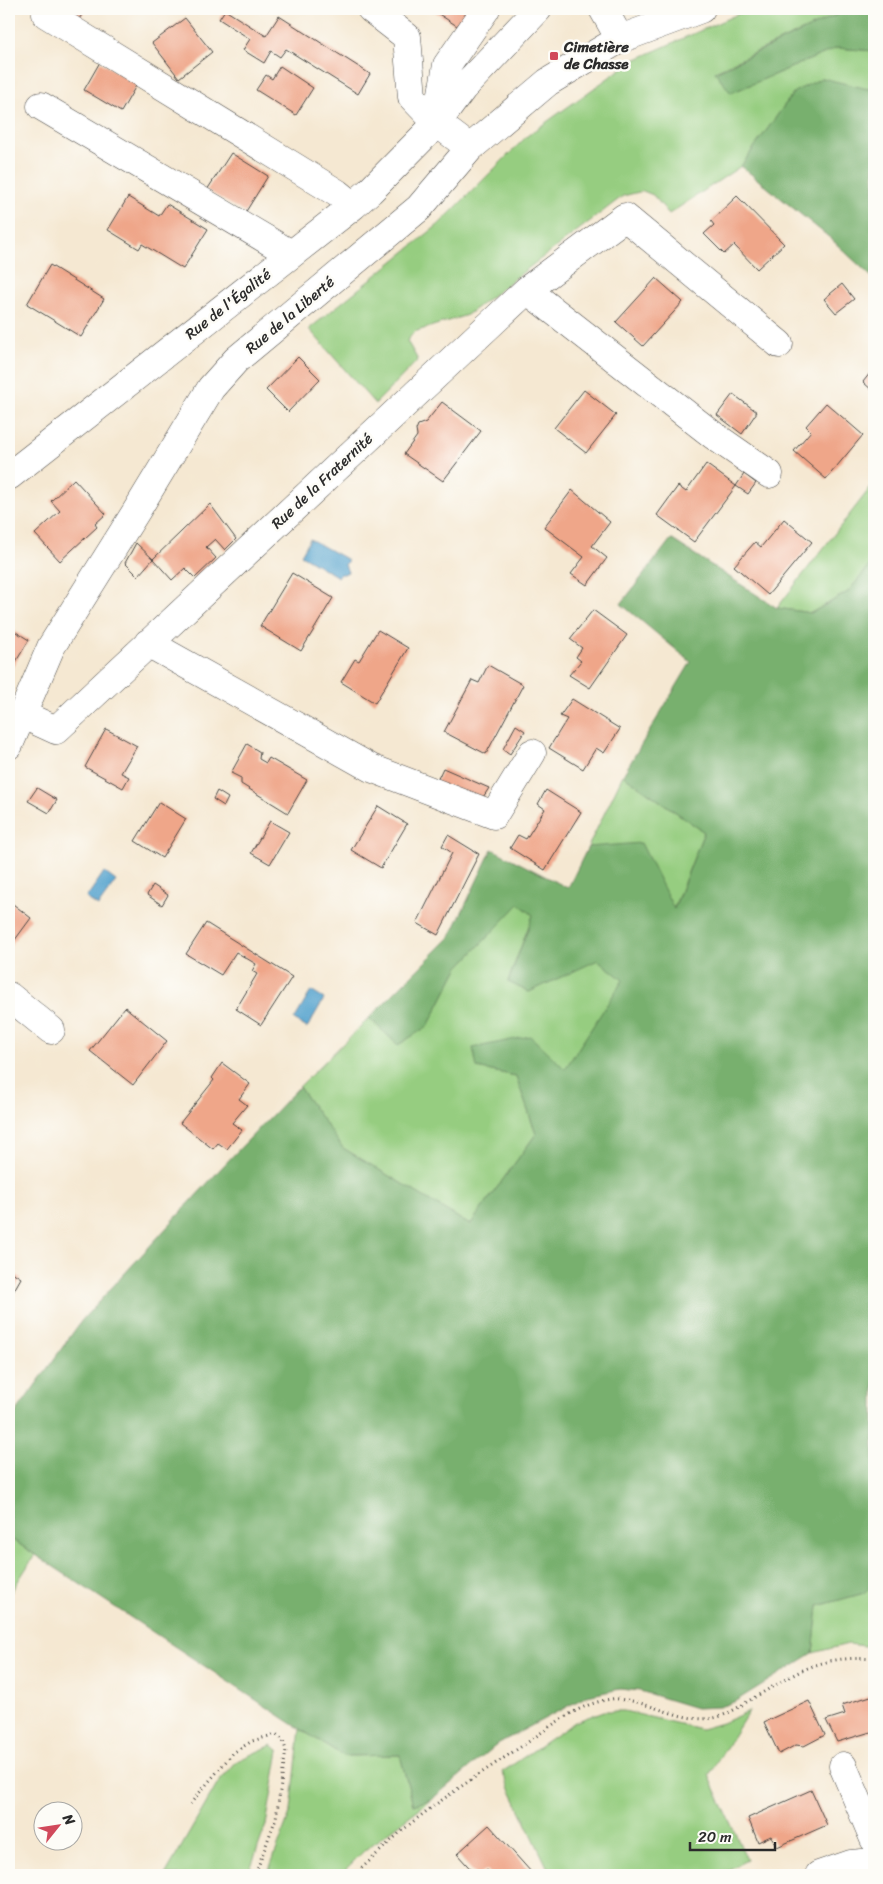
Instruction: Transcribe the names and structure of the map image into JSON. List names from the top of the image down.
{
  "streets": {
    "street": ["Rue de l'Égalité", "Rue de la Liberté", "Rue de la Fraternité"]
  },
  "crossings": [
    ["Rue de la Liberté", "Rue de la Fraternité"]
  ],
  "places": {
    "transit": ["Cimetière de Chasse"]
  },
  "scale_bar": "20 m",
  "north": "top right"
}
